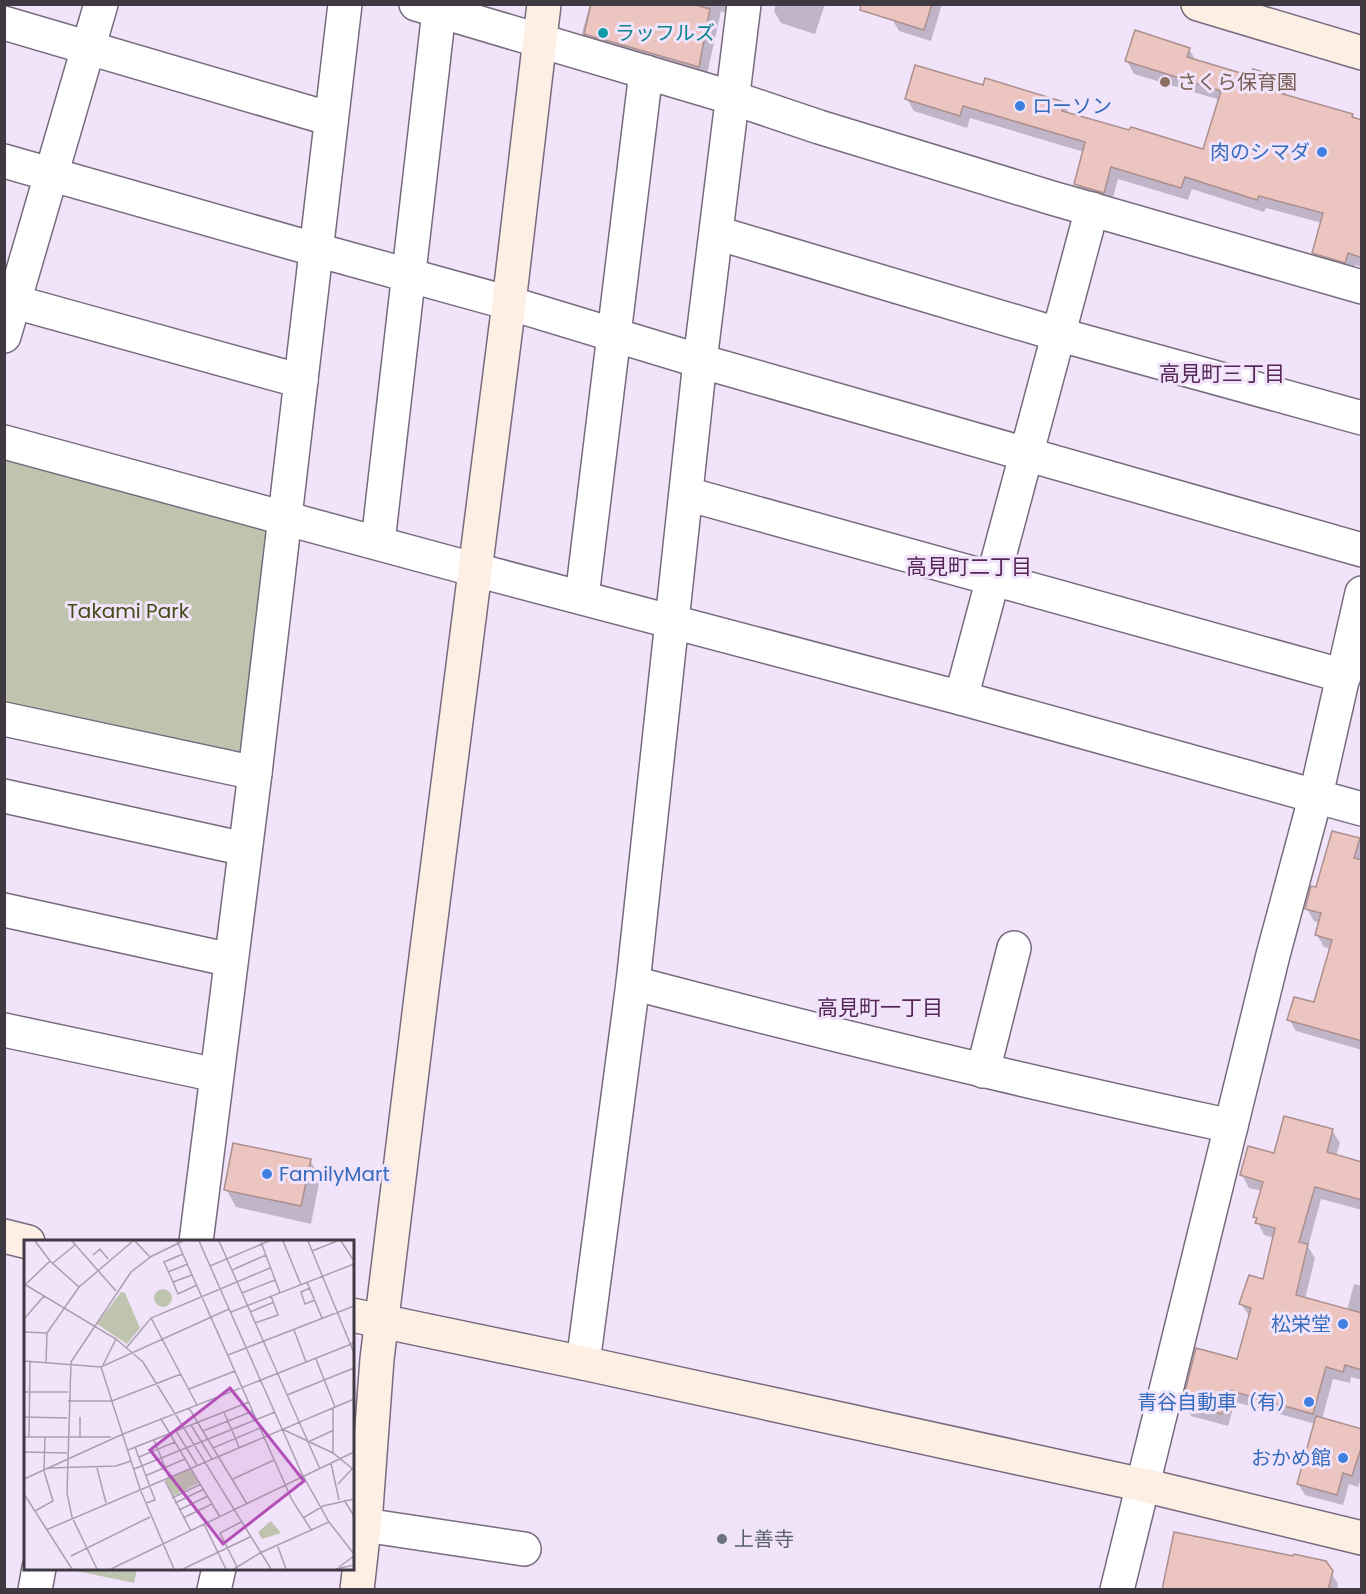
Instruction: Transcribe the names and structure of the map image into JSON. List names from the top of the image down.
{
  "districts": ["高見町三丁目", "高見町二丁目", "高見町一丁目"],
  "parks": ["Takami Park"],
  "places": [
    "ラッフルズ",
    "さくら保育園",
    "ローソン",
    "肉のシマダ",
    "FamilyMart",
    "松栄堂",
    "青谷自動車（有）",
    "おかめ館",
    "上善寺"
  ]
}
